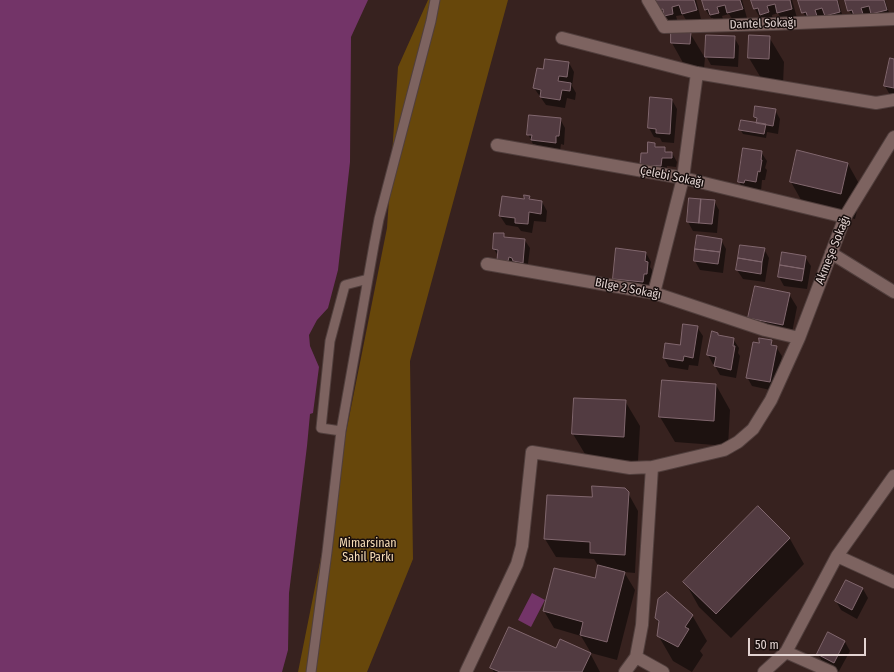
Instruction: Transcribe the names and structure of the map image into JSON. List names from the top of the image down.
{
  "streets": {
    "street": [
      "Dantel Sokağı",
      "Çelebi Sokağı",
      "Akmeşe Sokağı",
      "Bilge 2 Sokağı"
    ]
  },
  "crossings": [
    ["Çelebi Sokağı", "Akmeşe Sokağı"],
    ["Akmeşe Sokağı", "Bilge 2 Sokağı"]
  ],
  "parks": ["Mimarsinan Sahil Parkı"],
  "scale_bar": "50 m"
}
